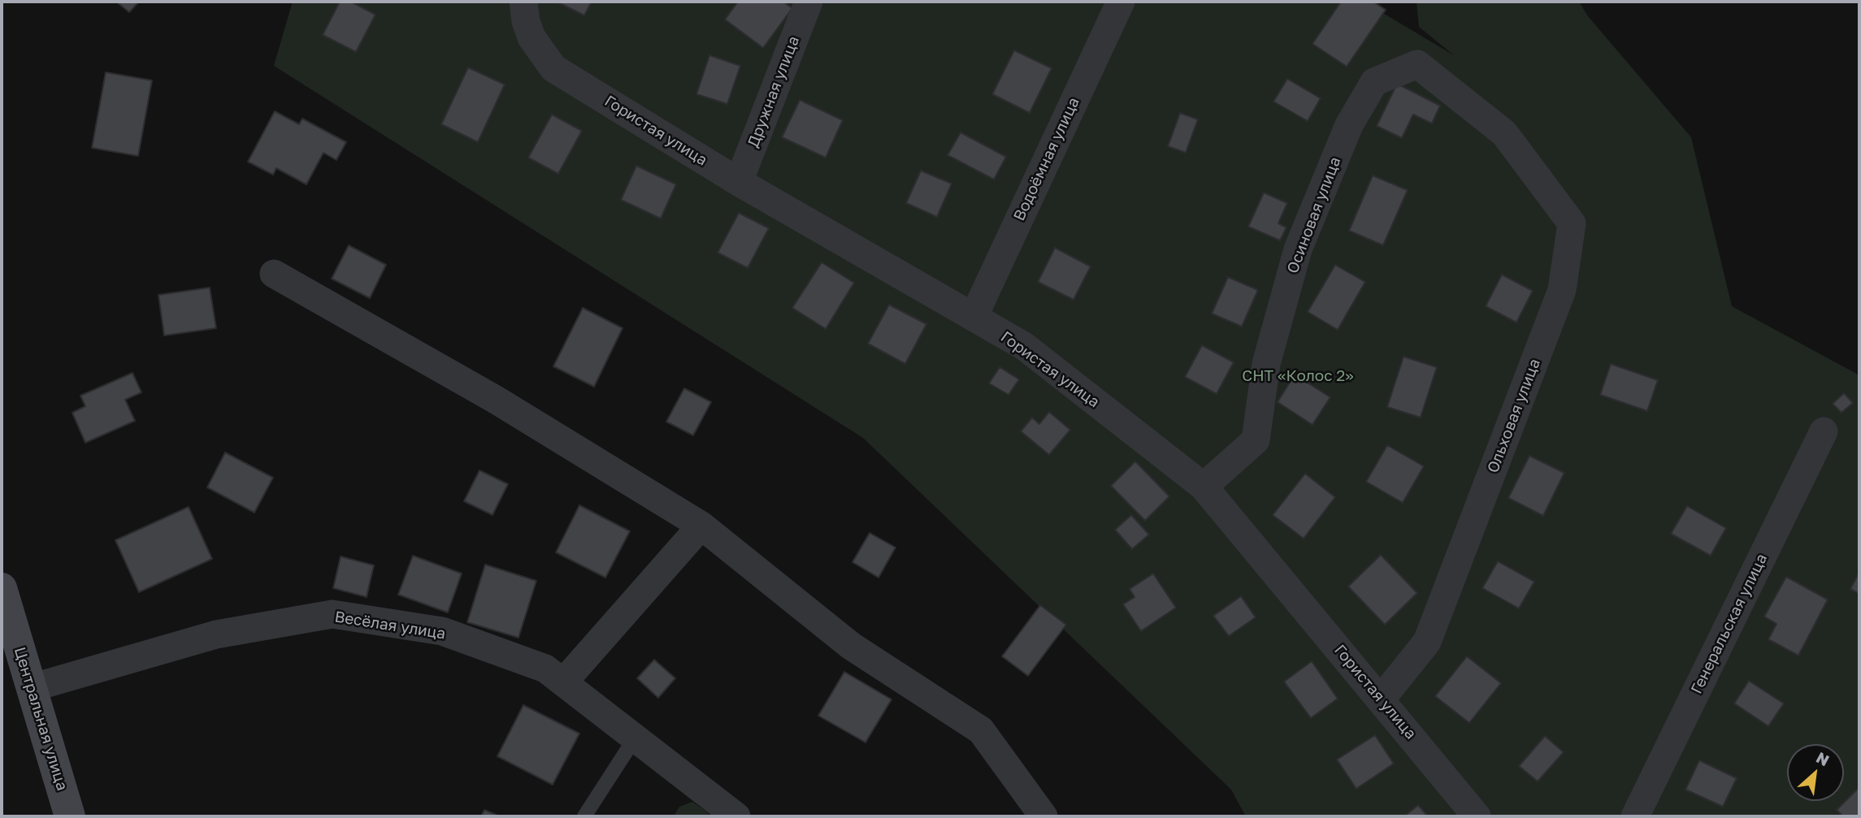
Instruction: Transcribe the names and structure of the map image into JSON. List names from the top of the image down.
{
  "streets": {
    "street": [
      "Дружная улица",
      "Гористая улица",
      "Водоёмная улица",
      "Осиновая улица",
      "Ольховая улица",
      "Генеральская улица",
      "Весёлая улица",
      "Центральная улица"
    ]
  },
  "crossings": [
    ["Дружная улица", "Гористая улица"],
    ["Гористая улица", "Водоёмная улица"],
    ["Гористая улица", "Осиновая улица"],
    ["Гористая улица", "Ольховая улица"],
    ["Осиновая улица", "Ольховая улица"],
    ["Весёлая улица", "Центральная улица"]
  ],
  "parks": ["СНТ «Колос 2»"],
  "north": "top right"
}
